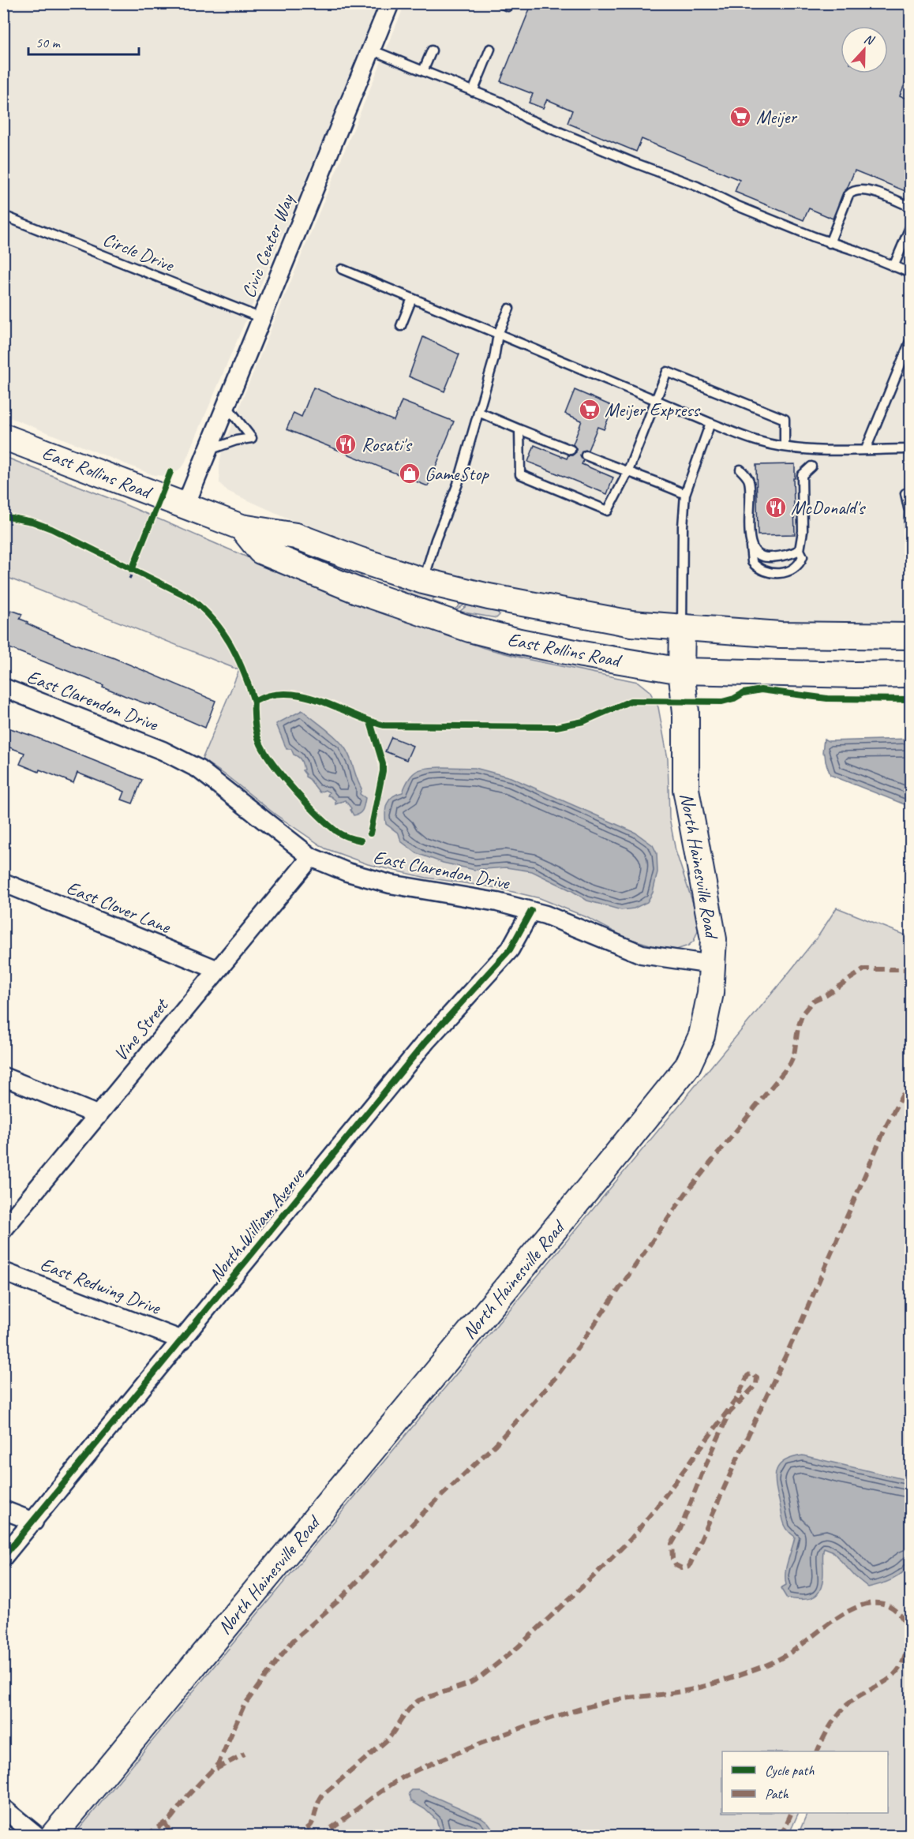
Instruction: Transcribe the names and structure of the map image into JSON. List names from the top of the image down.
{
  "streets": {
    "main road": ["East Rollins Road", "North Hainesville Road"],
    "street": [
      "Civic Center Way",
      "East Clarendon Drive",
      "East Clover Lane",
      "Vine Street",
      "North William Avenue",
      "East Redwing Drive"
    ],
    "lane": ["Circle Drive"]
  },
  "crossings": [
    ["Civic Center Way", "Circle Drive"],
    ["Civic Center Way", "East Rollins Road"],
    ["East Rollins Road", "North Hainesville Road"],
    ["East Clarendon Drive", "North Hainesville Road"],
    ["East Clarendon Drive", "Vine Street"],
    ["East Clarendon Drive", "North William Avenue"],
    ["East Clover Lane", "Vine Street"],
    ["North William Avenue", "East Redwing Drive"]
  ],
  "places": {
    "supermarket": ["Meijer", "Meijer Express"],
    "restaurant": ["Rosati's", "McDonald's"],
    "shop": ["GameStop"]
  },
  "legend": ["Cycle path", "Path"],
  "scale_bar": "50 m",
  "north": "top"
}
